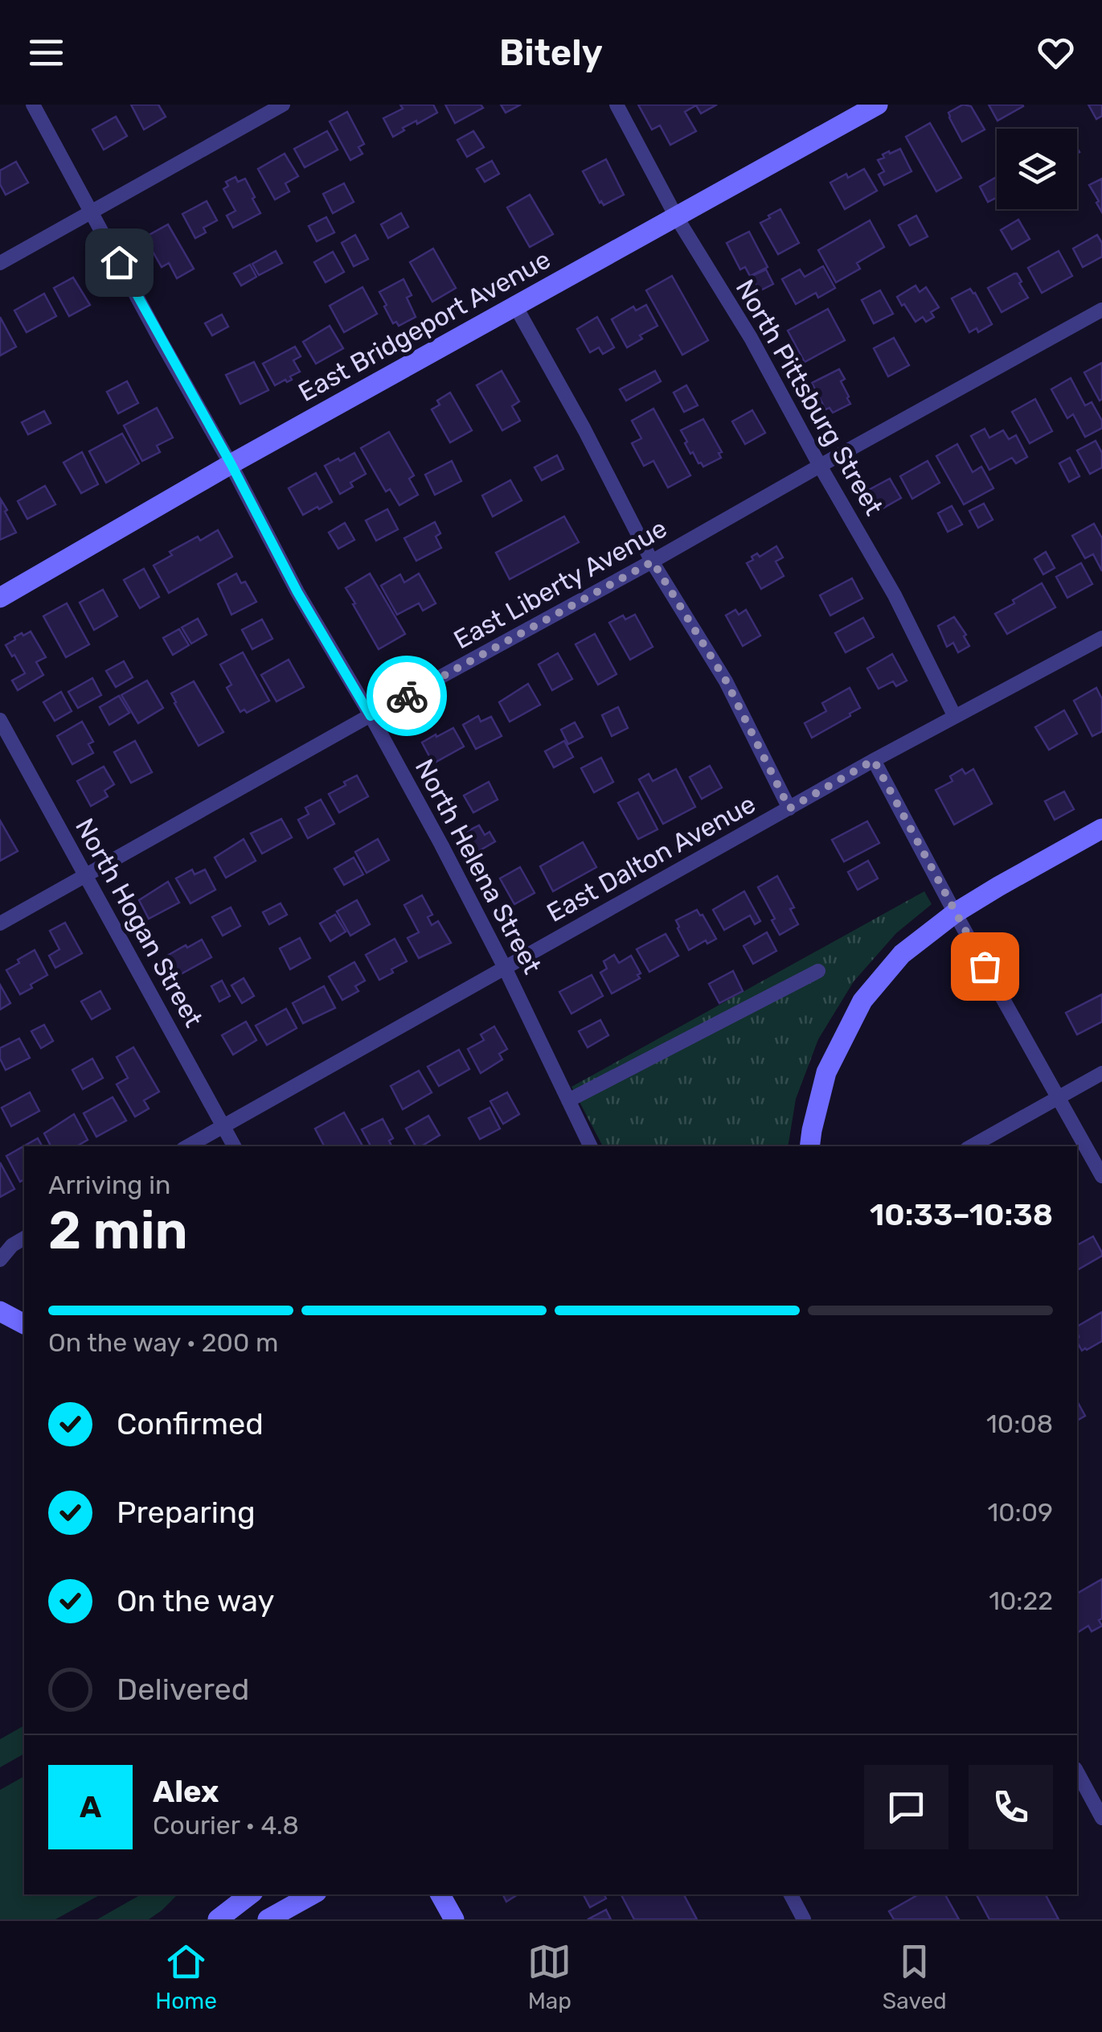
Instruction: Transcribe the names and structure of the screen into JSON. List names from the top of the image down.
{
  "streets": {
    "street": [
      "East Bridgeport Avenue",
      "North Pittsburg Street",
      "East Liberty Avenue",
      "East Dalton Avenue",
      "North Helena Street",
      "North Hogan Street"
    ]
  },
  "crossings": [
    ["East Bridgeport Avenue", "North Pittsburg Street"],
    ["East Bridgeport Avenue", "North Helena Street"],
    ["North Pittsburg Street", "East Liberty Avenue"],
    ["North Pittsburg Street", "East Dalton Avenue"],
    ["East Liberty Avenue", "North Helena Street"],
    ["East Liberty Avenue", "North Hogan Street"],
    ["East Dalton Avenue", "North Helena Street"],
    ["East Dalton Avenue", "North Hogan Street"]
  ],
  "page": {
    "header": "Bitely",
    "heading": ["2 min", "Arriving in", "10:33–10:38"],
    "panel": ["Alex", "Courier · 4.8"],
    "bar": "On the way · 200 m",
    "list": [
      ["Confirmed", "10:08"],
      ["Preparing", "10:09"],
      ["On the way", "10:22"],
      "Delivered"
    ],
    "round": "A",
    "tabs": ["Home", "Map", "Saved"]
  }
}
